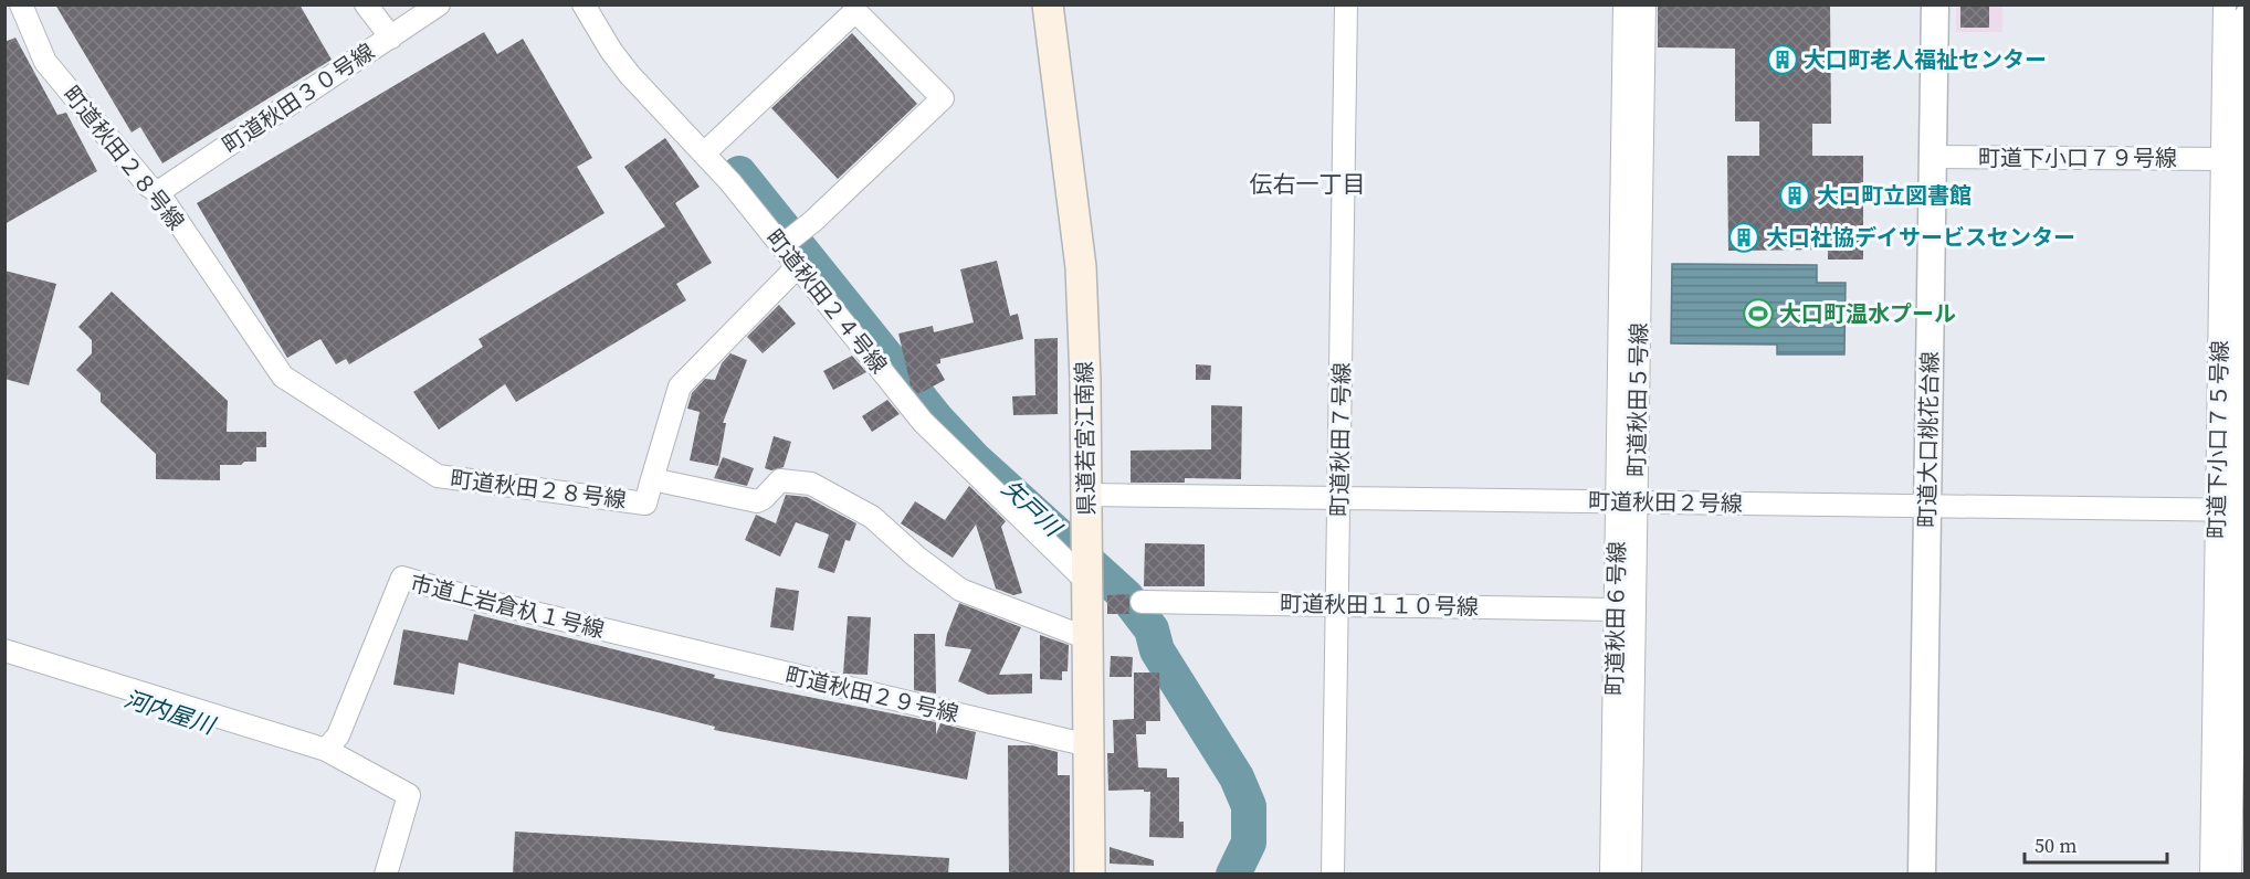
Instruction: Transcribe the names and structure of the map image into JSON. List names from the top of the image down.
{
  "streets": {
    "main road": ["県道若宮江南線"],
    "street": [
      "町道秋田３０号線",
      "町道秋田２８号線",
      "町道下小口７９号線",
      "町道秋田２４号線",
      "町道秋田５号線",
      "町道秋田７号線",
      "町道大口桃花台線",
      "町道下小口７５号線",
      "町道秋田２号線",
      "町道秋田１１０号線",
      "市道上岩倉杁１号線",
      "町道秋田６号線",
      "町道秋田２９号線"
    ]
  },
  "crossings": [
    ["町道秋田３０号線", "町道秋田２８号線"],
    ["町道秋田２８号線", "県道若宮江南線"],
    ["町道下小口７９号線", "町道大口桃花台線"],
    ["町道下小口７９号線", "町道下小口７５号線"],
    ["町道秋田２４号線", "県道若宮江南線"],
    ["町道秋田５号線", "町道秋田２号線"],
    ["町道秋田５号線", "町道秋田６号線"],
    ["県道若宮江南線", "町道秋田２号線"],
    ["県道若宮江南線", "町道秋田２９号線"],
    ["町道秋田７号線", "町道秋田２号線"],
    ["町道秋田７号線", "町道秋田１１０号線"],
    ["町道大口桃花台線", "町道秋田２号線"],
    ["町道下小口７５号線", "町道秋田２号線"],
    ["町道秋田２号線", "町道秋田６号線"],
    ["町道秋田１１０号線", "町道秋田６号線"],
    ["市道上岩倉杁１号線", "町道秋田２９号線"]
  ],
  "districts": ["伝右一丁目"],
  "water": ["矢戸川", "河内屋川"],
  "places": {
    "building": ["大口町老人福祉センター", "大口町立図書館", "大口社協デイサービスセンター"],
    "sports": ["大口町温水プール"]
  },
  "scale_bar": "50 m"
}
